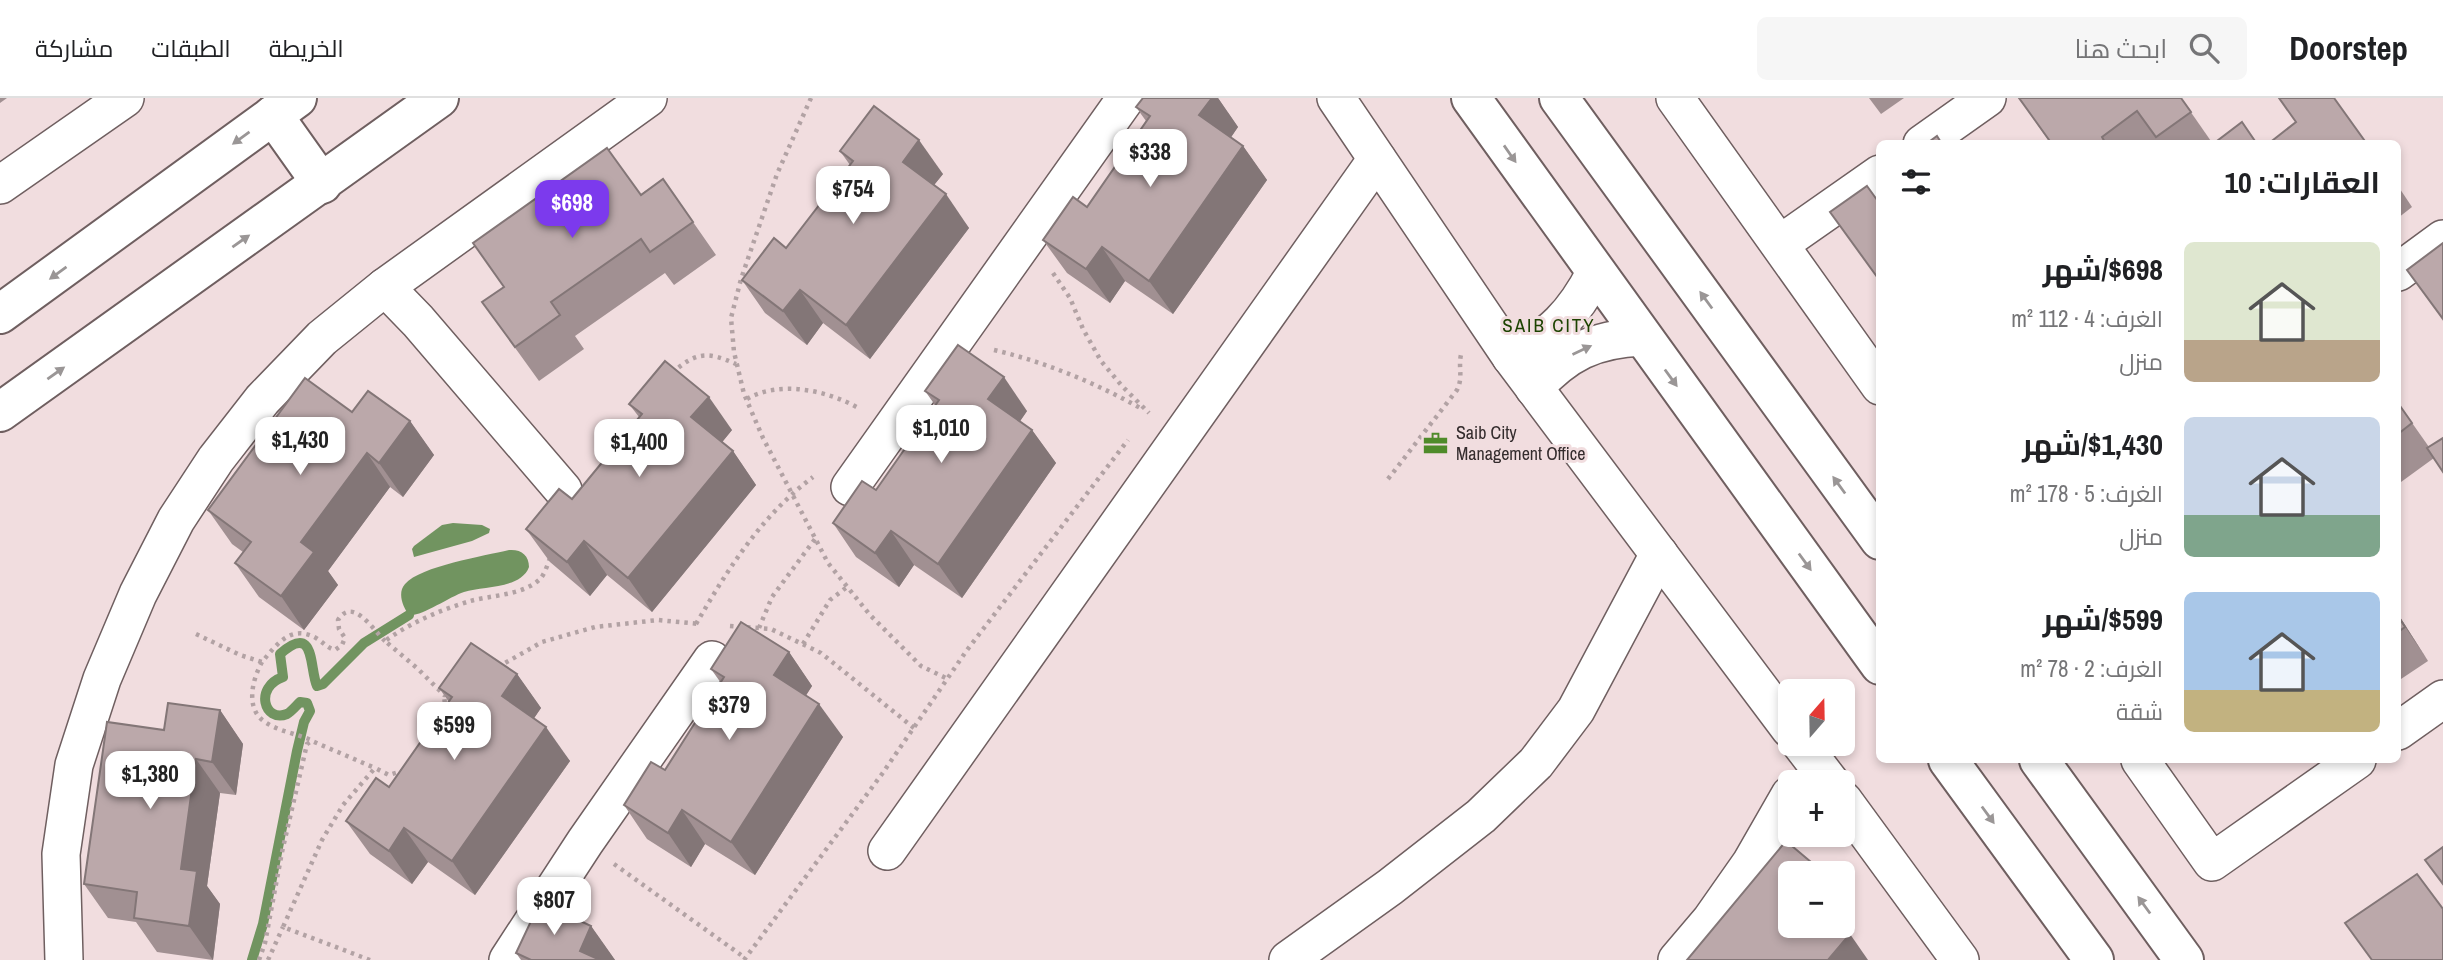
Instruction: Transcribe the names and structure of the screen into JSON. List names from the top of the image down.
{
  "districts": ["SAIB CITY"],
  "places": {
    "office": ["Saib City Management Office"]
  },
  "north": "top",
  "page": {
    "header": "Doorstep",
    "search": "ابحث هنا",
    "nav": ["الخريطة", "الطبقات", "مشاركة"],
    "price": [
      "$338",
      "$754",
      "$698",
      "$1,010",
      "$1,430",
      "$1,400",
      "$379",
      "$599",
      "$1,380",
      "$807"
    ],
    "heading": "العقارات: 10",
    "list": [
      {
        "name": "$698/شهر",
        "note": "الغرف: 4 · 112 m² · منزل"
      },
      {
        "name": "$1,430/شهر",
        "note": "الغرف: 5 · 178 m² · منزل"
      },
      {
        "name": "$599/شهر",
        "note": "الغرف: 2 · 78 m² · شقة"
      }
    ],
    "map_buttons": ["+", "−"]
  }
}
